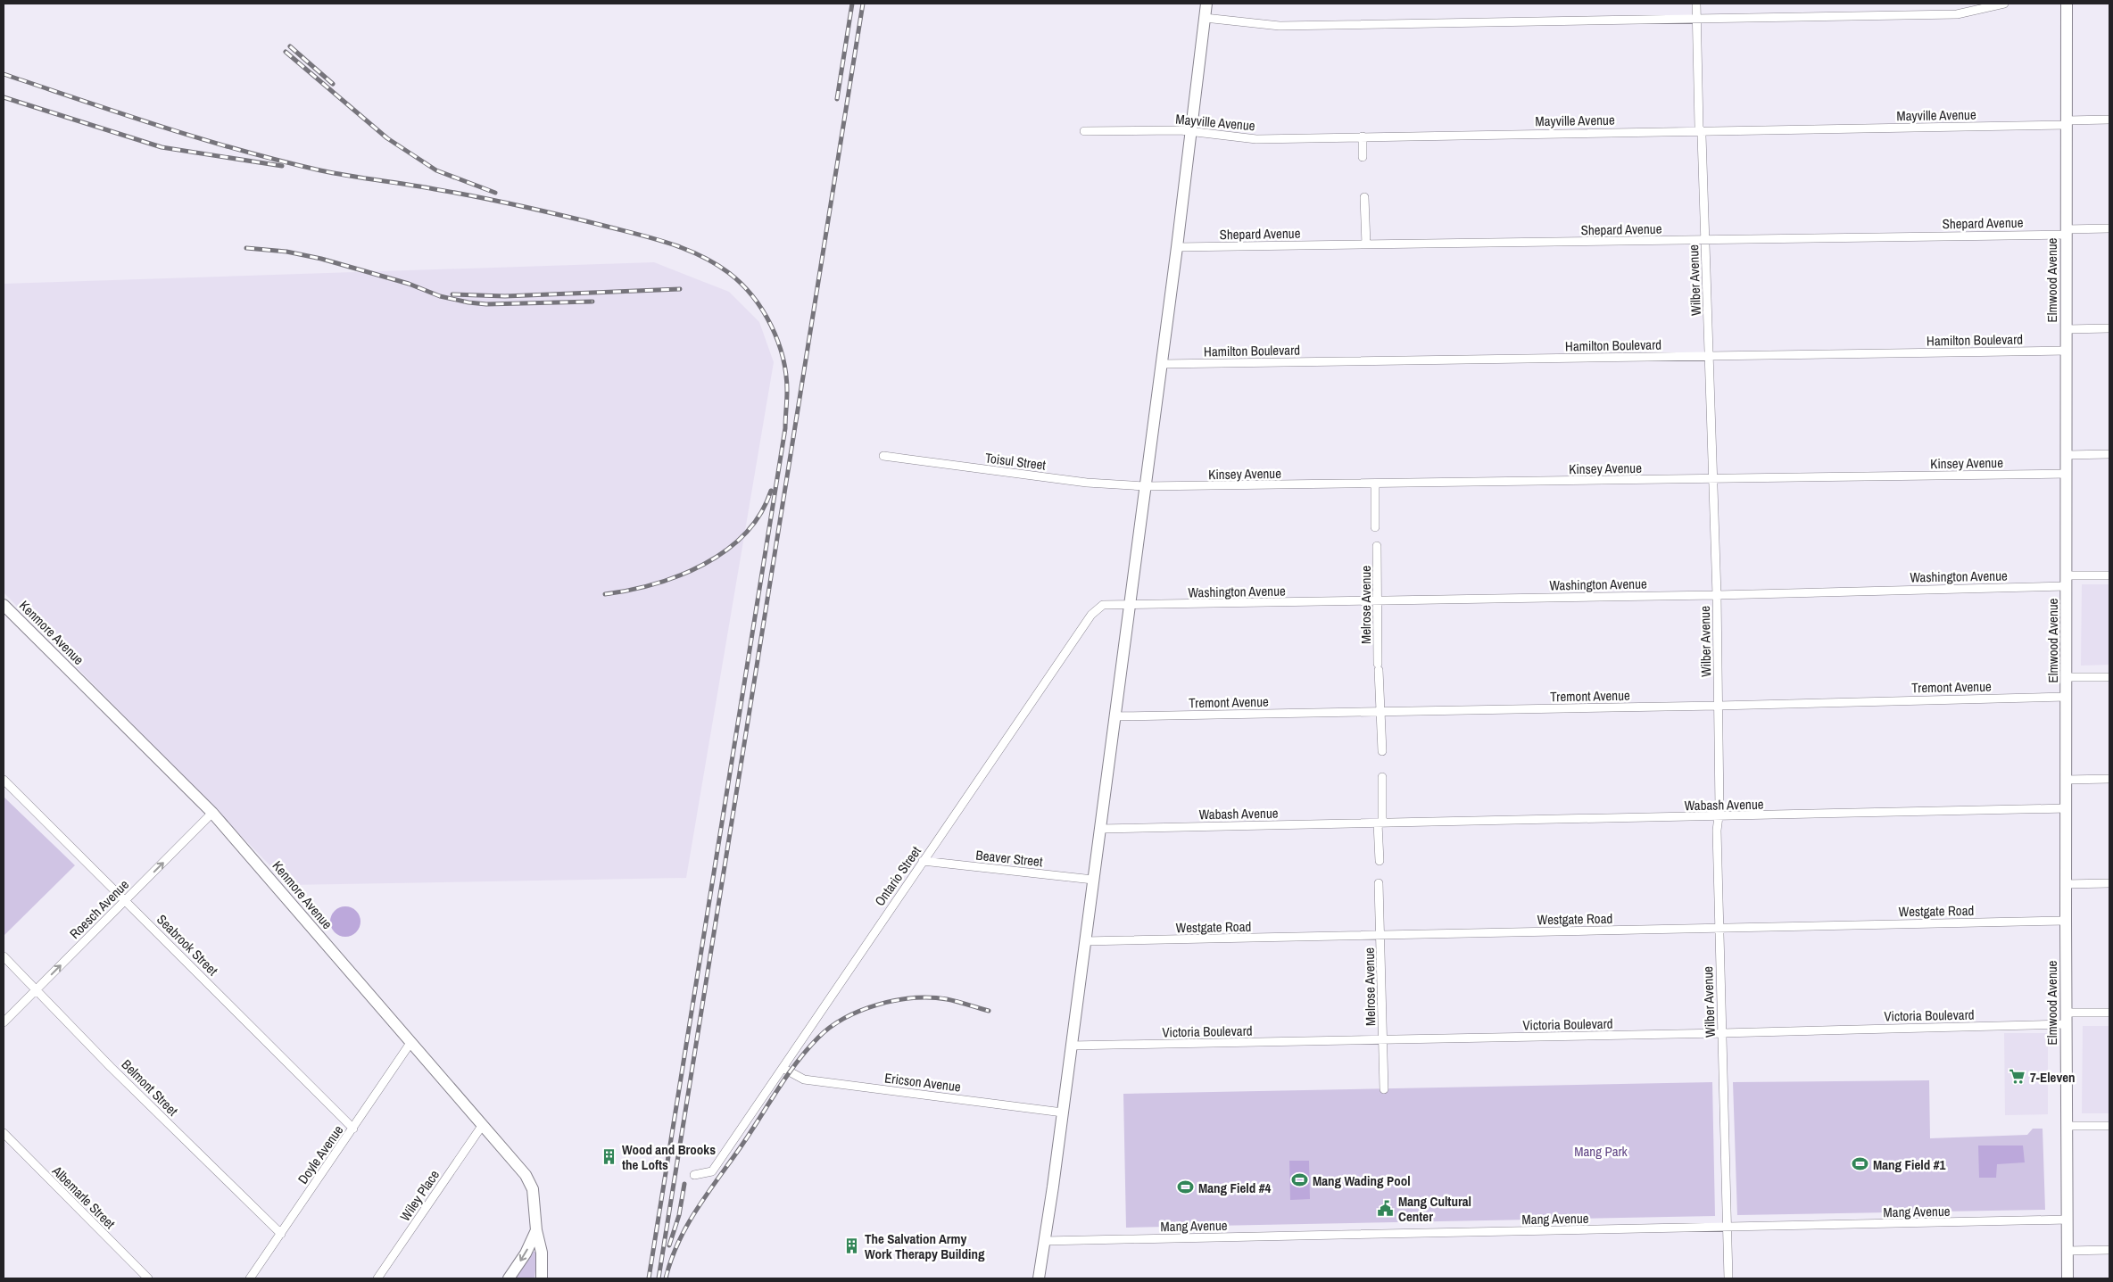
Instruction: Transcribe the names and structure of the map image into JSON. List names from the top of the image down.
{
  "streets": {
    "street": [
      "Mayville Avenue",
      "Shepard Avenue",
      "Wilber Avenue",
      "Elmwood Avenue",
      "Hamilton Boulevard",
      "Toisul Street",
      "Kinsey Avenue",
      "Washington Avenue",
      "Melrose Avenue",
      "Kenmore Avenue",
      "Tremont Avenue",
      "Wabash Avenue",
      "Beaver Street",
      "Ontario Street",
      "Roesch Avenue",
      "Westgate Road",
      "Seabrook Street",
      "Victoria Boulevard",
      "Ericson Avenue",
      "Belmont Street",
      "Doyle Avenue",
      "Wiley Place",
      "Albemarle Street",
      "Mang Avenue"
    ]
  },
  "crossings": [
    ["Mayville Avenue", "Wilber Avenue"],
    ["Mayville Avenue", "Elmwood Avenue"],
    ["Shepard Avenue", "Wilber Avenue"],
    ["Shepard Avenue", "Elmwood Avenue"],
    ["Wilber Avenue", "Hamilton Boulevard"],
    ["Wilber Avenue", "Kinsey Avenue"],
    ["Wilber Avenue", "Washington Avenue"],
    ["Wilber Avenue", "Tremont Avenue"],
    ["Wilber Avenue", "Wabash Avenue"],
    ["Wilber Avenue", "Westgate Road"],
    ["Wilber Avenue", "Victoria Boulevard"],
    ["Wilber Avenue", "Mang Avenue"],
    ["Elmwood Avenue", "Hamilton Boulevard"],
    ["Elmwood Avenue", "Kinsey Avenue"],
    ["Elmwood Avenue", "Washington Avenue"],
    ["Elmwood Avenue", "Tremont Avenue"],
    ["Elmwood Avenue", "Wabash Avenue"],
    ["Elmwood Avenue", "Westgate Road"],
    ["Elmwood Avenue", "Victoria Boulevard"],
    ["Elmwood Avenue", "Mang Avenue"],
    ["Toisul Street", "Kinsey Avenue"],
    ["Washington Avenue", "Melrose Avenue"],
    ["Washington Avenue", "Ontario Street"],
    ["Melrose Avenue", "Tremont Avenue"],
    ["Melrose Avenue", "Westgate Road"],
    ["Melrose Avenue", "Victoria Boulevard"],
    ["Kenmore Avenue", "Roesch Avenue"],
    ["Kenmore Avenue", "Doyle Avenue"],
    ["Kenmore Avenue", "Wiley Place"],
    ["Beaver Street", "Ontario Street"],
    ["Ontario Street", "Ericson Avenue"],
    ["Roesch Avenue", "Seabrook Street"],
    ["Roesch Avenue", "Belmont Street"],
    ["Seabrook Street", "Doyle Avenue"],
    ["Belmont Street", "Doyle Avenue"]
  ],
  "one_way": ["Roesch Avenue"],
  "parks": ["Mang Park"],
  "places": {
    "supermarket": ["7-Eleven"],
    "building": ["Wood and Brooks the Lofts", "The Salvation Army Work Therapy Building"],
    "sports": ["Mang Field #1", "Mang Wading Pool", "Mang Field #4"],
    "public building": ["Mang Cultural Center"]
  }
}
